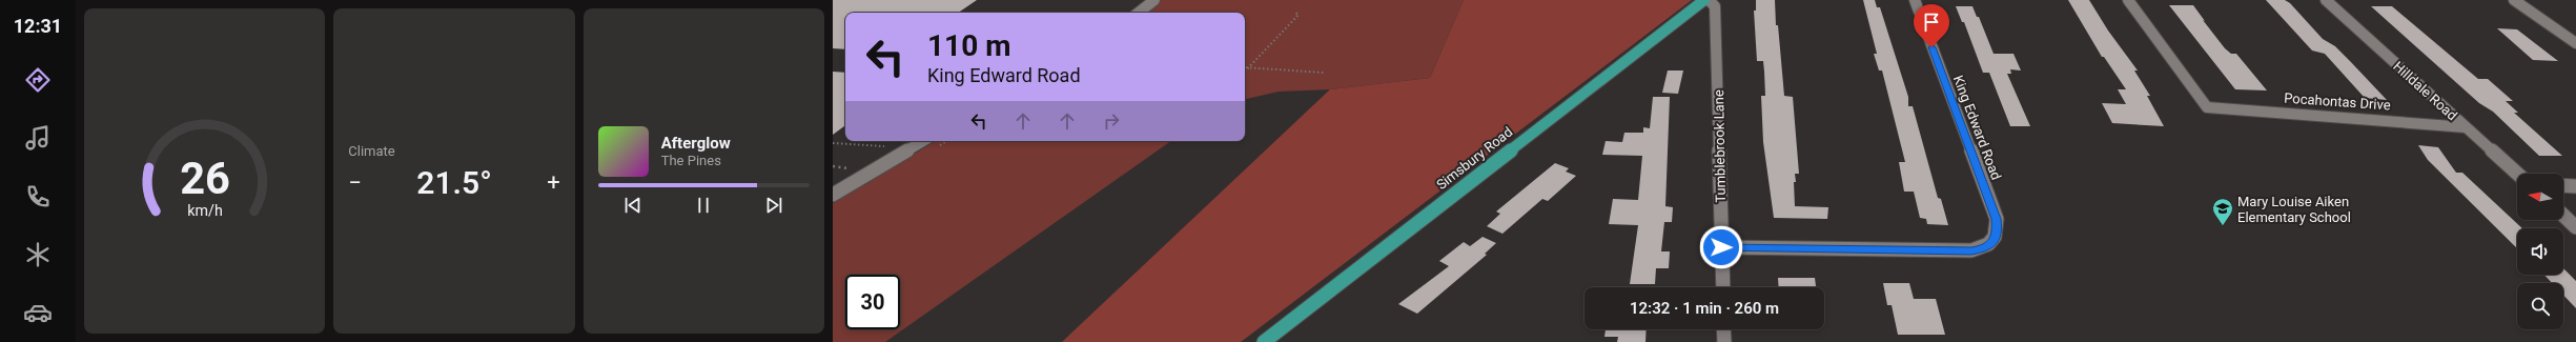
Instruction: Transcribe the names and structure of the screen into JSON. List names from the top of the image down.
{
  "streets": {
    "main road": ["Simsbury Road"],
    "street": [
      "Hilldale Road",
      "Pocahontas Drive",
      "King Edward Road",
      "Tumblebrook Lane"
    ]
  },
  "crossings": [
    ["Hilldale Road", "Pocahontas Drive"],
    ["King Edward Road", "Tumblebrook Lane"]
  ],
  "places": {
    "school or university": ["Mary Louise Aiken Elementary School"]
  },
  "north": "left",
  "page": {
    "tabs": "12:31",
    "tile": "Climate",
    "turn": ["110 m", "King Edward Road"],
    "song": ["Afterglow", "The Pines"],
    "heat": ["−", "21.5°", "+"],
    "limit": "30",
    "trip": "12:32 · 1 min · 260 m",
    "gauge": ["26", "km/h"]
  }
}
